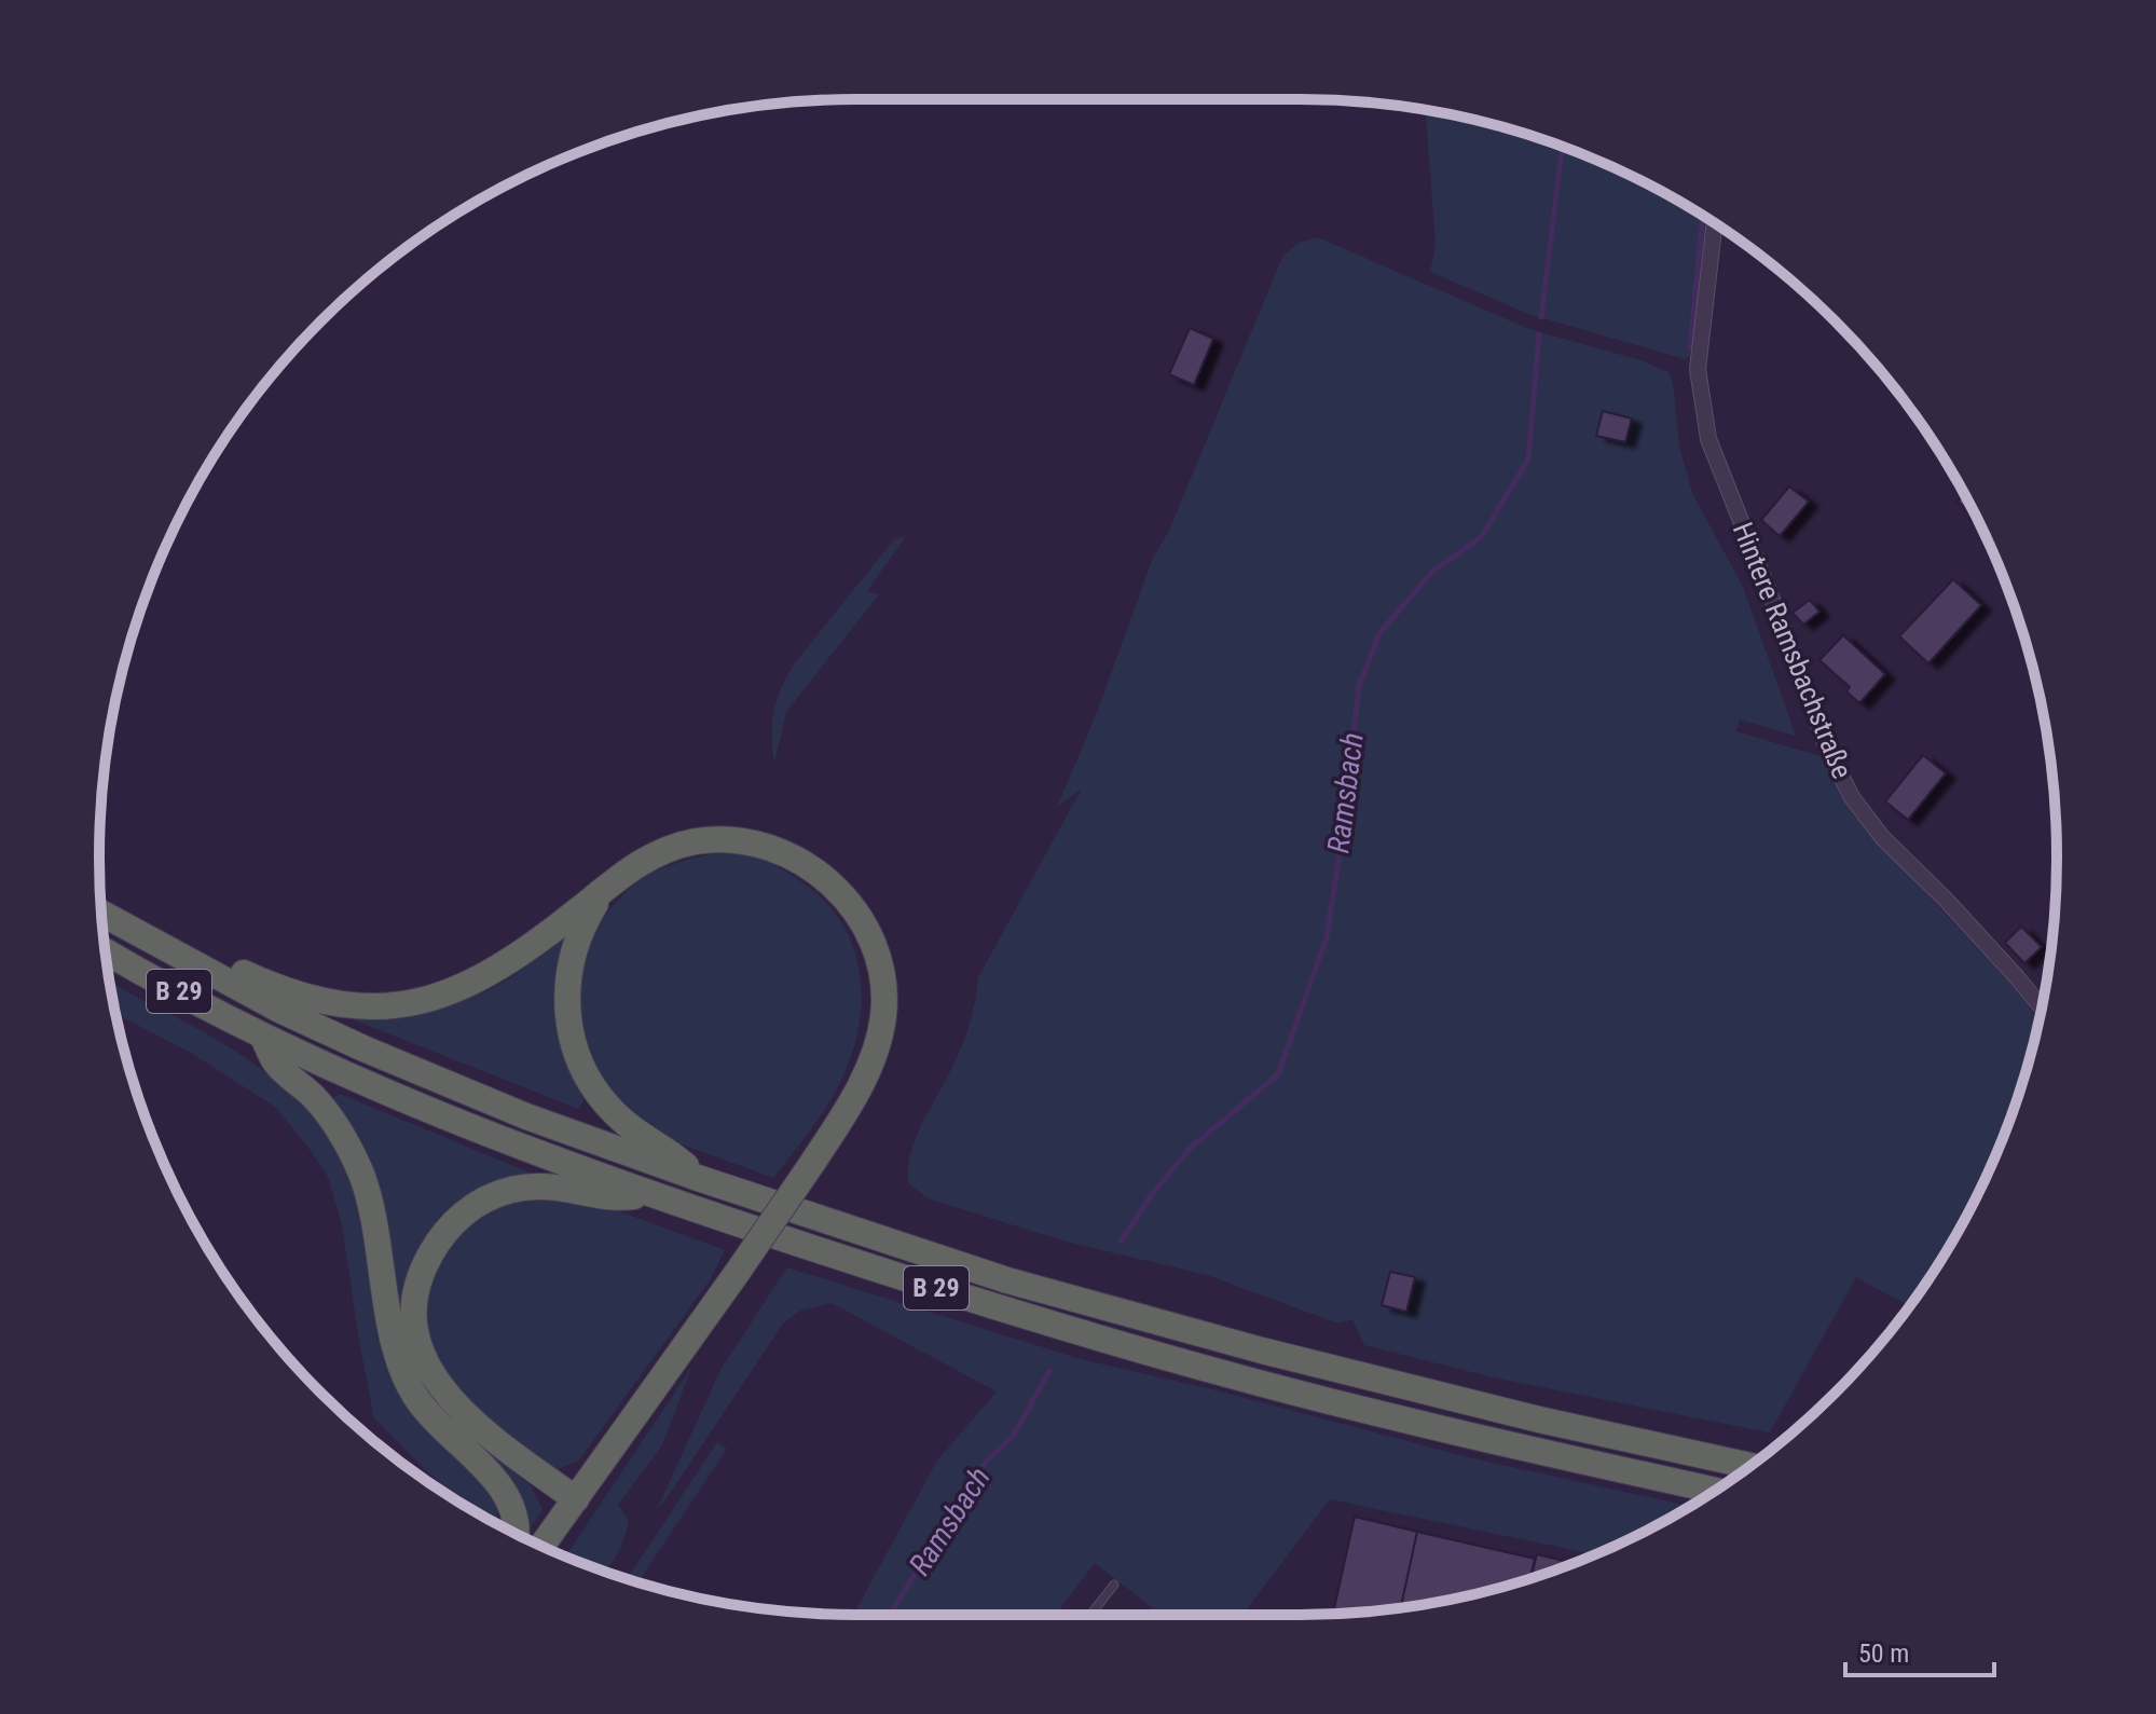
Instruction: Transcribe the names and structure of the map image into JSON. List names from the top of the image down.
{
  "streets": {
    "highway": ["B 29"],
    "street": ["Hintere Ramsbachstraße"]
  },
  "water": ["Ramsbach"],
  "scale_bar": "50 m"
}
